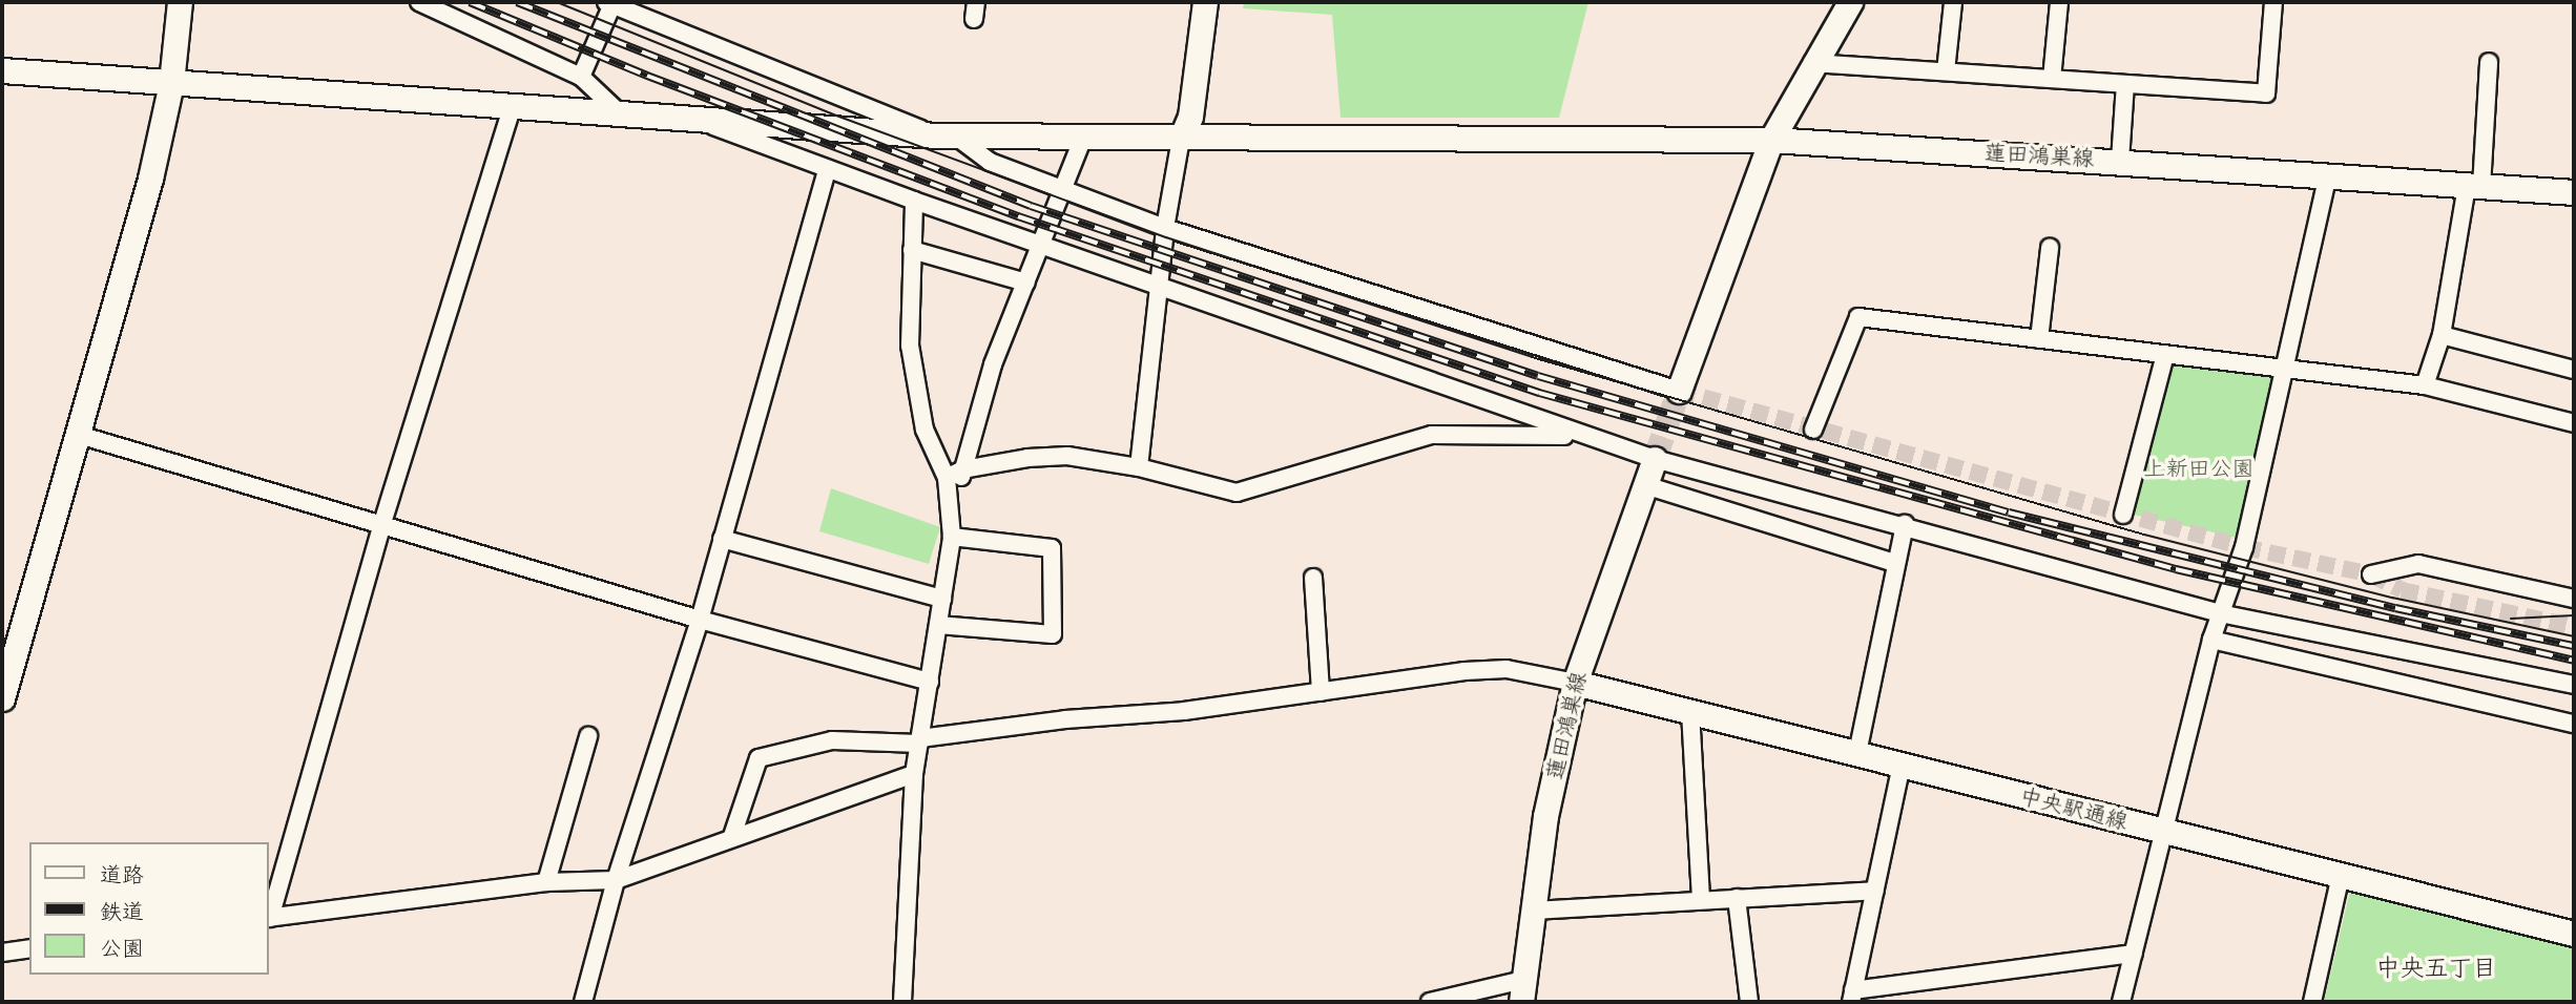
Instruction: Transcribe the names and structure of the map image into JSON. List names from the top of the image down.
{
  "streets": {
    "street": ["蓮田鴻巣線", "中央駅通線"]
  },
  "crossings": [
    ["蓮田鴻巣線", "中央駅通線"]
  ],
  "districts": ["中央五丁目"],
  "parks": ["上新田公園"],
  "legend": ["道路", "鉄道", "公園"]
}
